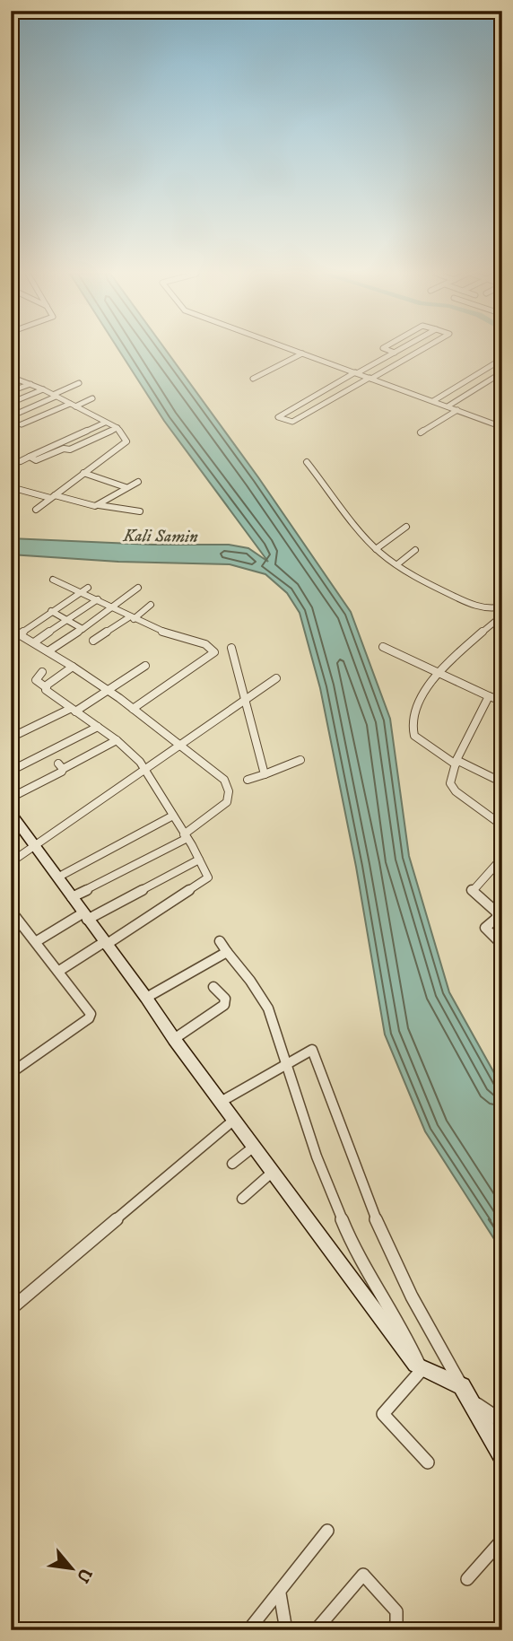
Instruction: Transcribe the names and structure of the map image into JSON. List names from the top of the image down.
{
  "water": ["Kali Samin"],
  "north": "bottom right"
}
